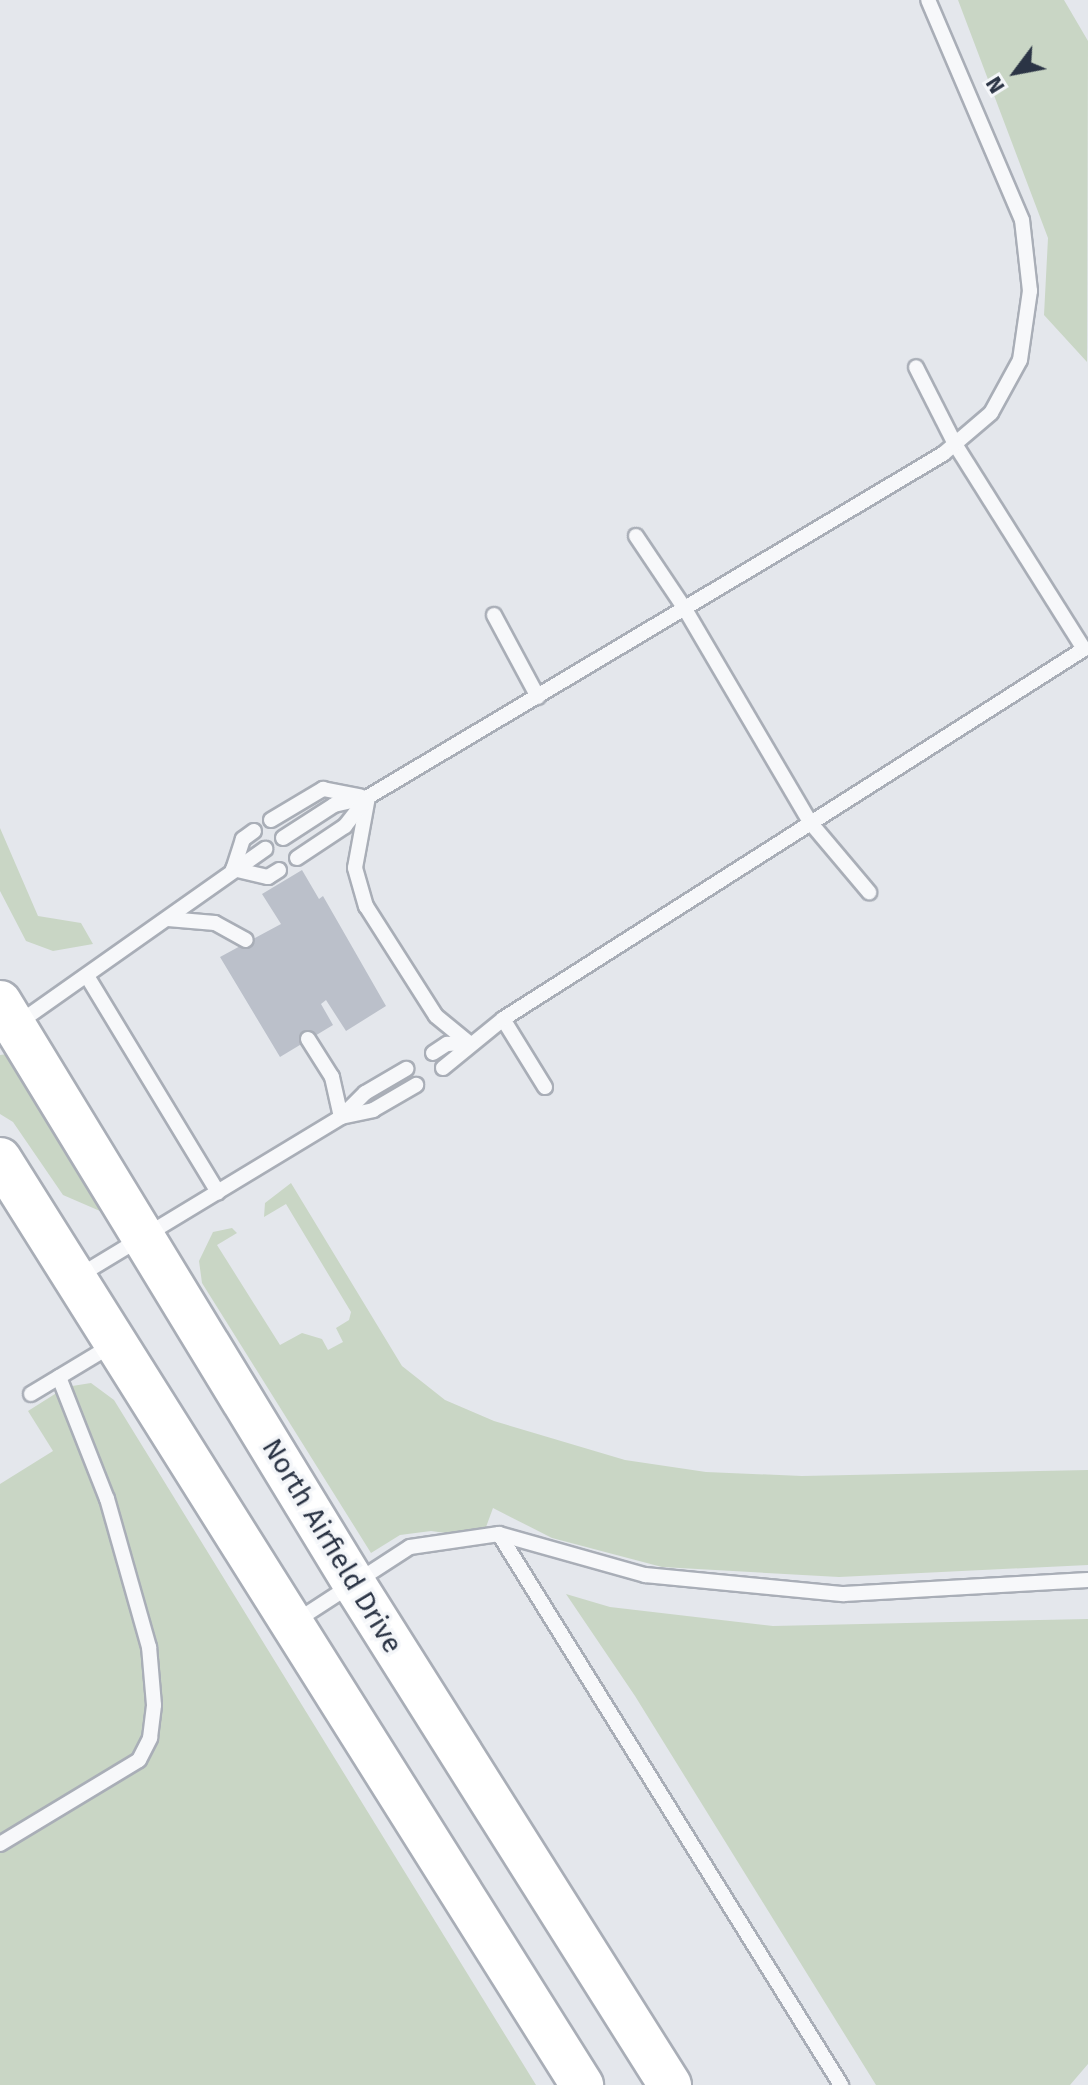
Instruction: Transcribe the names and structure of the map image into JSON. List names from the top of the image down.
{
  "streets": {
    "main road": ["North Airfield Drive"]
  },
  "north": "bottom left"
}
